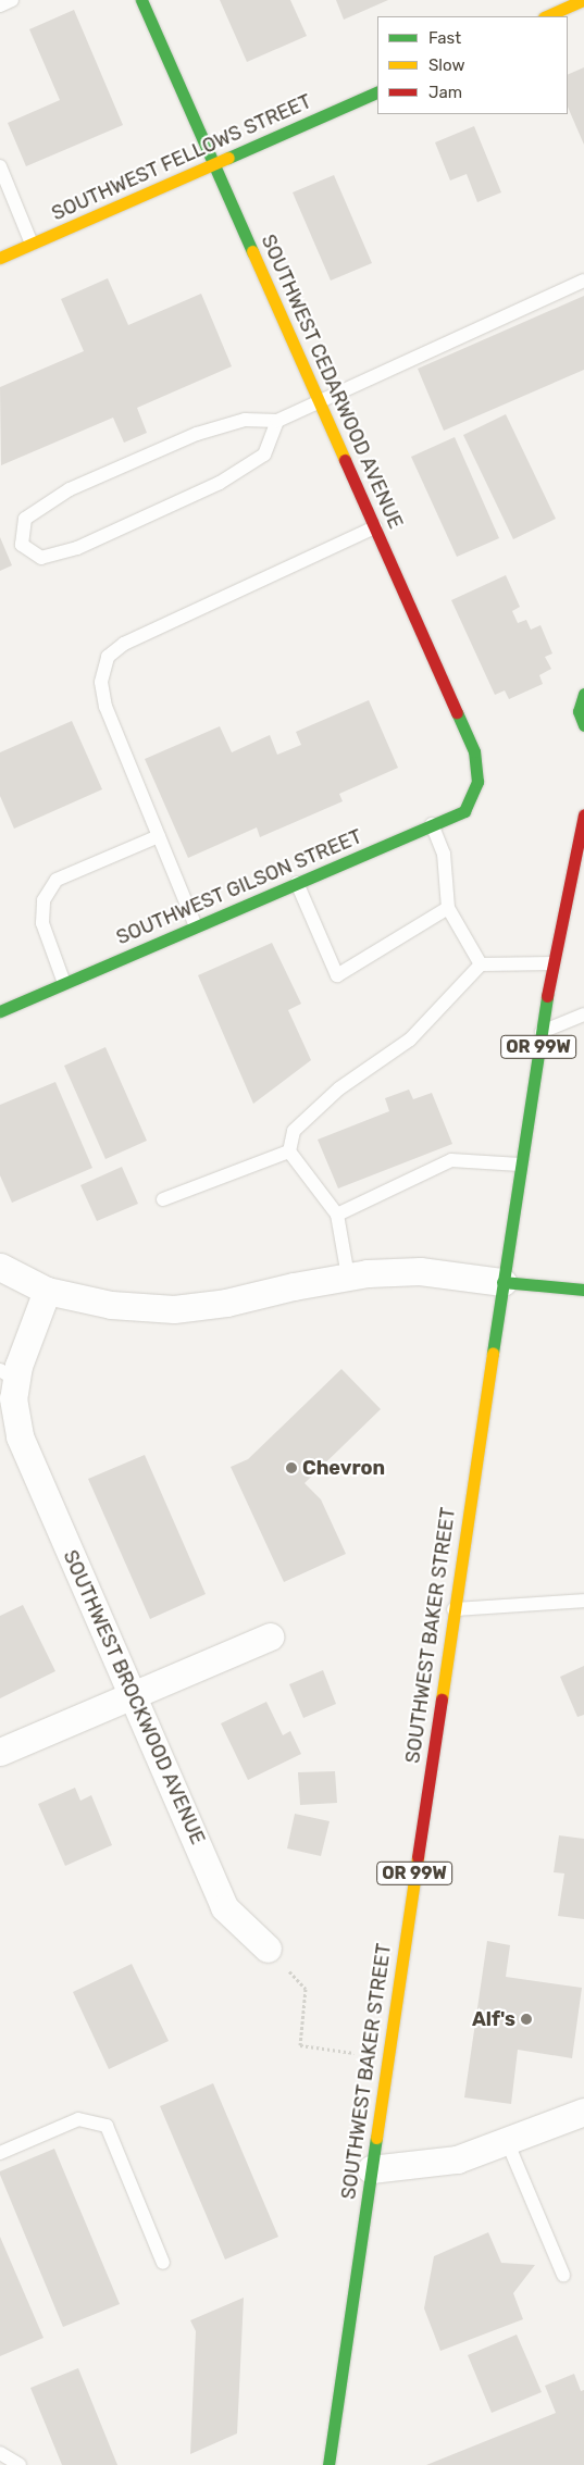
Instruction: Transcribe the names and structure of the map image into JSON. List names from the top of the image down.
{
  "streets": {
    "main road": [
      "SOUTHWEST FELLOWS STREET",
      "SOUTHWEST CEDARWOOD AVENUE",
      "SOUTHWEST GILSON STREET",
      "OR 99W",
      "SOUTHWEST BAKER STREET"
    ],
    "street": ["SOUTHWEST BROCKWOOD AVENUE"]
  },
  "crossings": [
    ["SOUTHWEST FELLOWS STREET", "SOUTHWEST CEDARWOOD AVENUE"],
    ["SOUTHWEST CEDARWOOD AVENUE", "SOUTHWEST GILSON STREET"]
  ],
  "places": ["Chevron", "Alf's"],
  "legend": ["Fast", "Slow", "Jam"]
}
